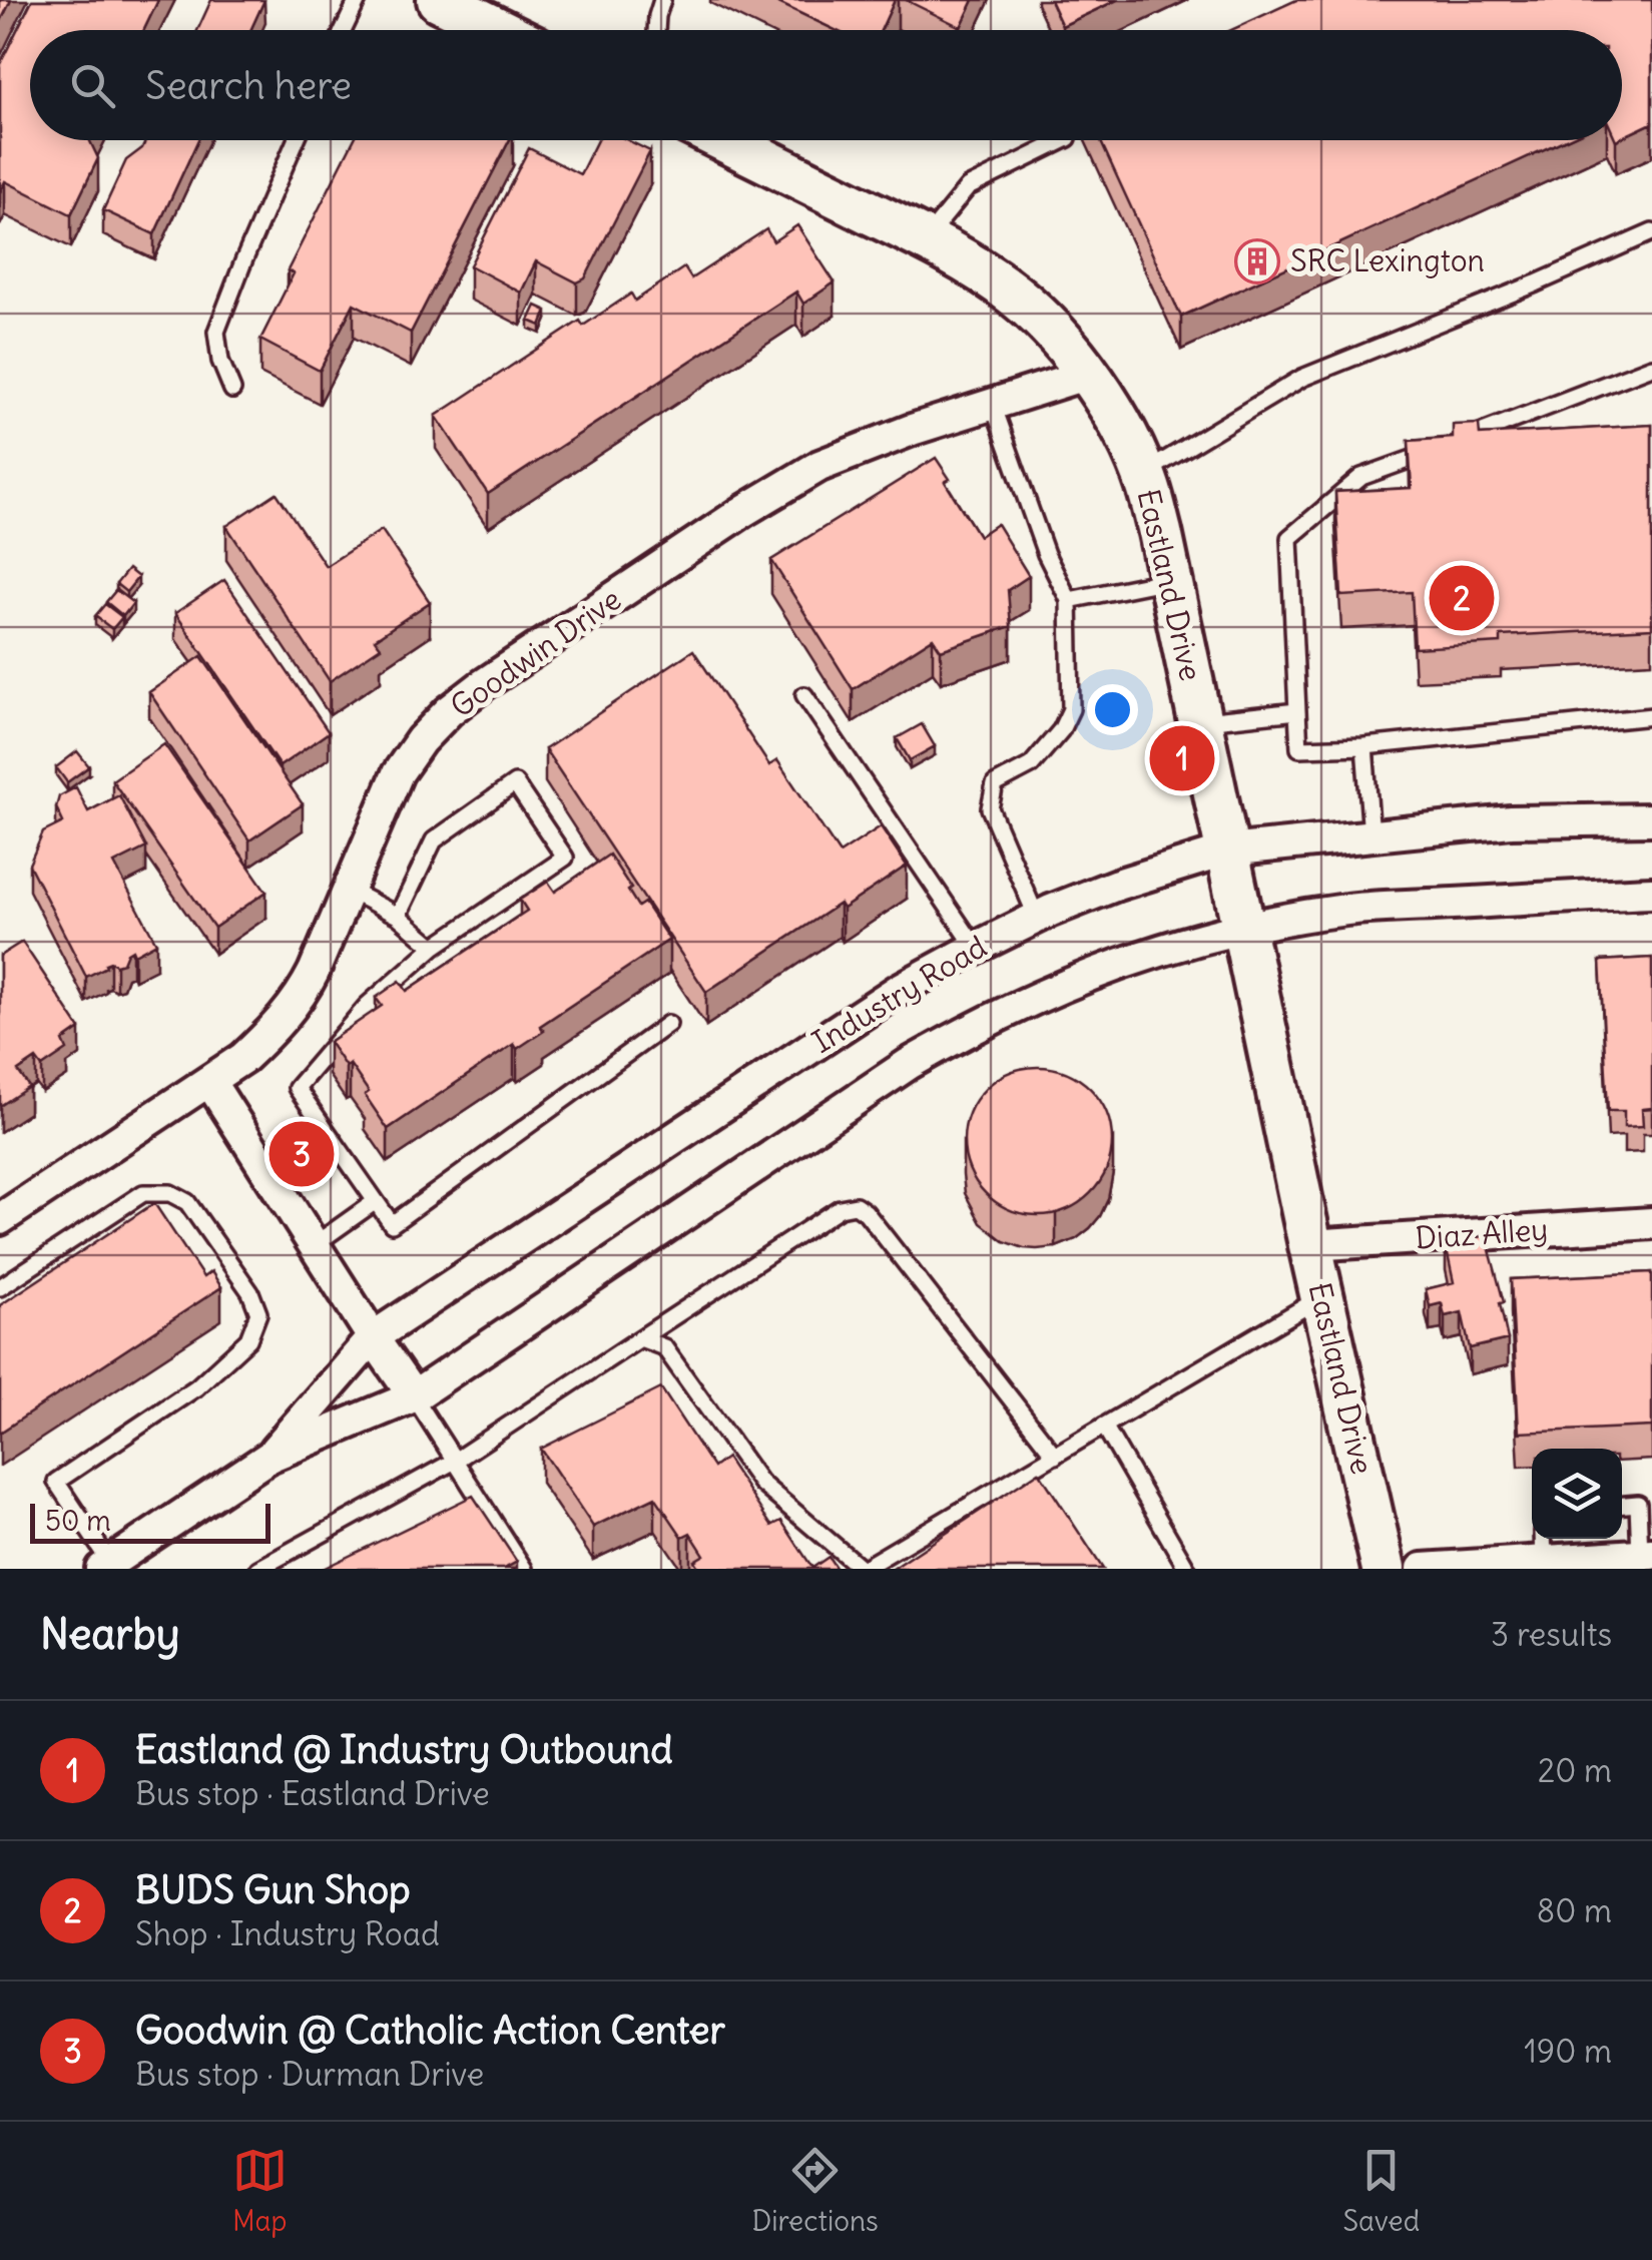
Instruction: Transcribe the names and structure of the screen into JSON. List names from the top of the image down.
{
  "streets": {
    "street": [
      "Eastland Drive",
      "Goodwin Drive",
      "Industry Road",
      "Diaz Alley"
    ]
  },
  "crossings": [
    ["Eastland Drive", "Goodwin Drive"],
    ["Eastland Drive", "Industry Road"],
    ["Eastland Drive", "Diaz Alley"]
  ],
  "places": {
    "building": ["SRC Lexington"]
  },
  "scale_bar": "50 m",
  "page": {
    "search": "Search here",
    "pins": ["2", "1", "3"],
    "scale": "50 m",
    "heading": ["Nearby", "3 results"],
    "list": [
      {
        "mark": "1",
        "name": "Eastland @ Industry Outbound",
        "note": "Bus stop · Eastland Drive",
        "value": "20 m"
      },
      {
        "mark": "2",
        "name": "BUDS Gun Shop",
        "note": "Shop · Industry Road",
        "value": "80 m"
      },
      {
        "mark": "3",
        "name": "Goodwin @ Catholic Action Center",
        "note": "Bus stop · Durman Drive",
        "value": "190 m"
      }
    ],
    "nav": ["Map", "Directions", "Saved"]
  }
}
